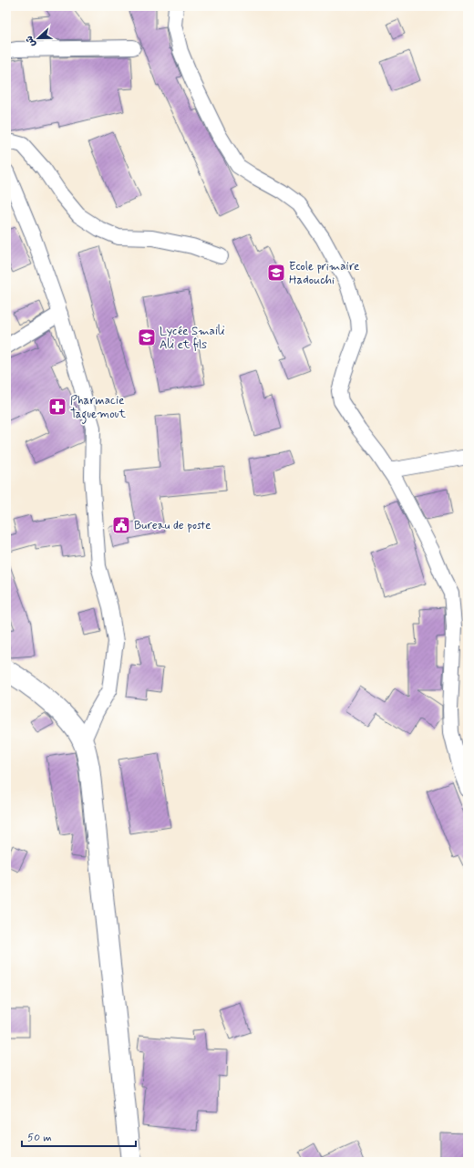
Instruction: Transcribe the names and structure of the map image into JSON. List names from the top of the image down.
{
  "places": {
    "school or university": ["Ecole primaire Hadouchi", "Lycée Smaili Ali et fils"],
    "pharmacy": ["Pharmacie Taguemout"],
    "public building": ["Bureau de poste"]
  },
  "scale_bar": "50 m",
  "north": "left"
}
